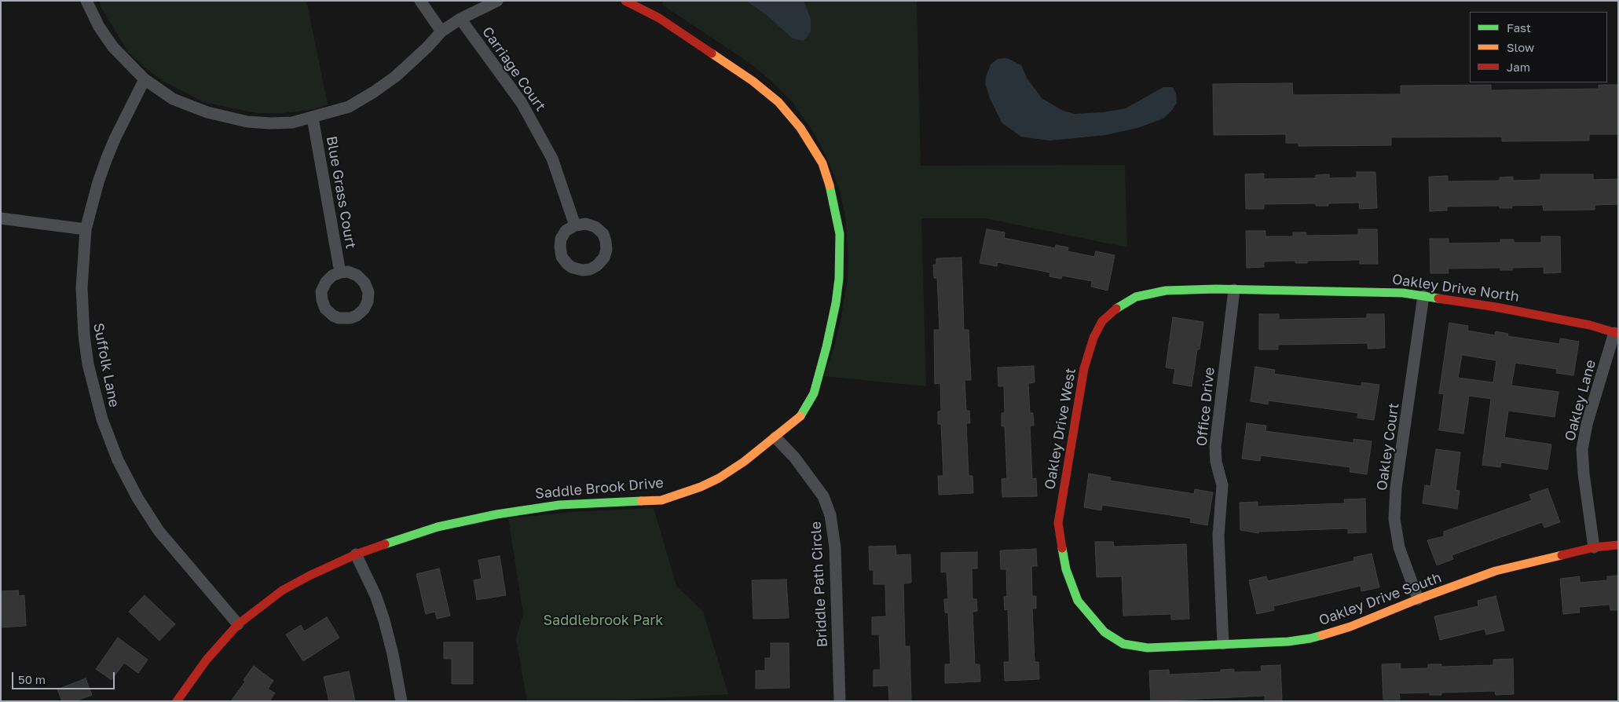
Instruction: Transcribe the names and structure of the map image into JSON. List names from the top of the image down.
{
  "streets": {
    "street": [
      "Carriage Court",
      "Blue Grass Court",
      "Oakley Drive North",
      "Suffolk Lane",
      "Oakley Lane",
      "Office Drive",
      "Oakley Drive West",
      "Oakley Court",
      "Saddle Brook Drive",
      "Briddle Path Circle",
      "Oakley Drive South"
    ]
  },
  "crossings": [
    ["Oakley Drive North", "Oakley Lane"],
    ["Oakley Drive North", "Office Drive"],
    ["Oakley Drive North", "Oakley Drive West"],
    ["Oakley Drive North", "Oakley Court"],
    ["Suffolk Lane", "Saddle Brook Drive"],
    ["Oakley Lane", "Oakley Drive South"],
    ["Office Drive", "Oakley Drive South"],
    ["Oakley Drive West", "Oakley Drive South"],
    ["Oakley Court", "Oakley Drive South"],
    ["Saddle Brook Drive", "Briddle Path Circle"]
  ],
  "parks": ["Saddlebrook Park"],
  "legend": ["Fast", "Slow", "Jam"],
  "scale_bar": "50 m"
}
